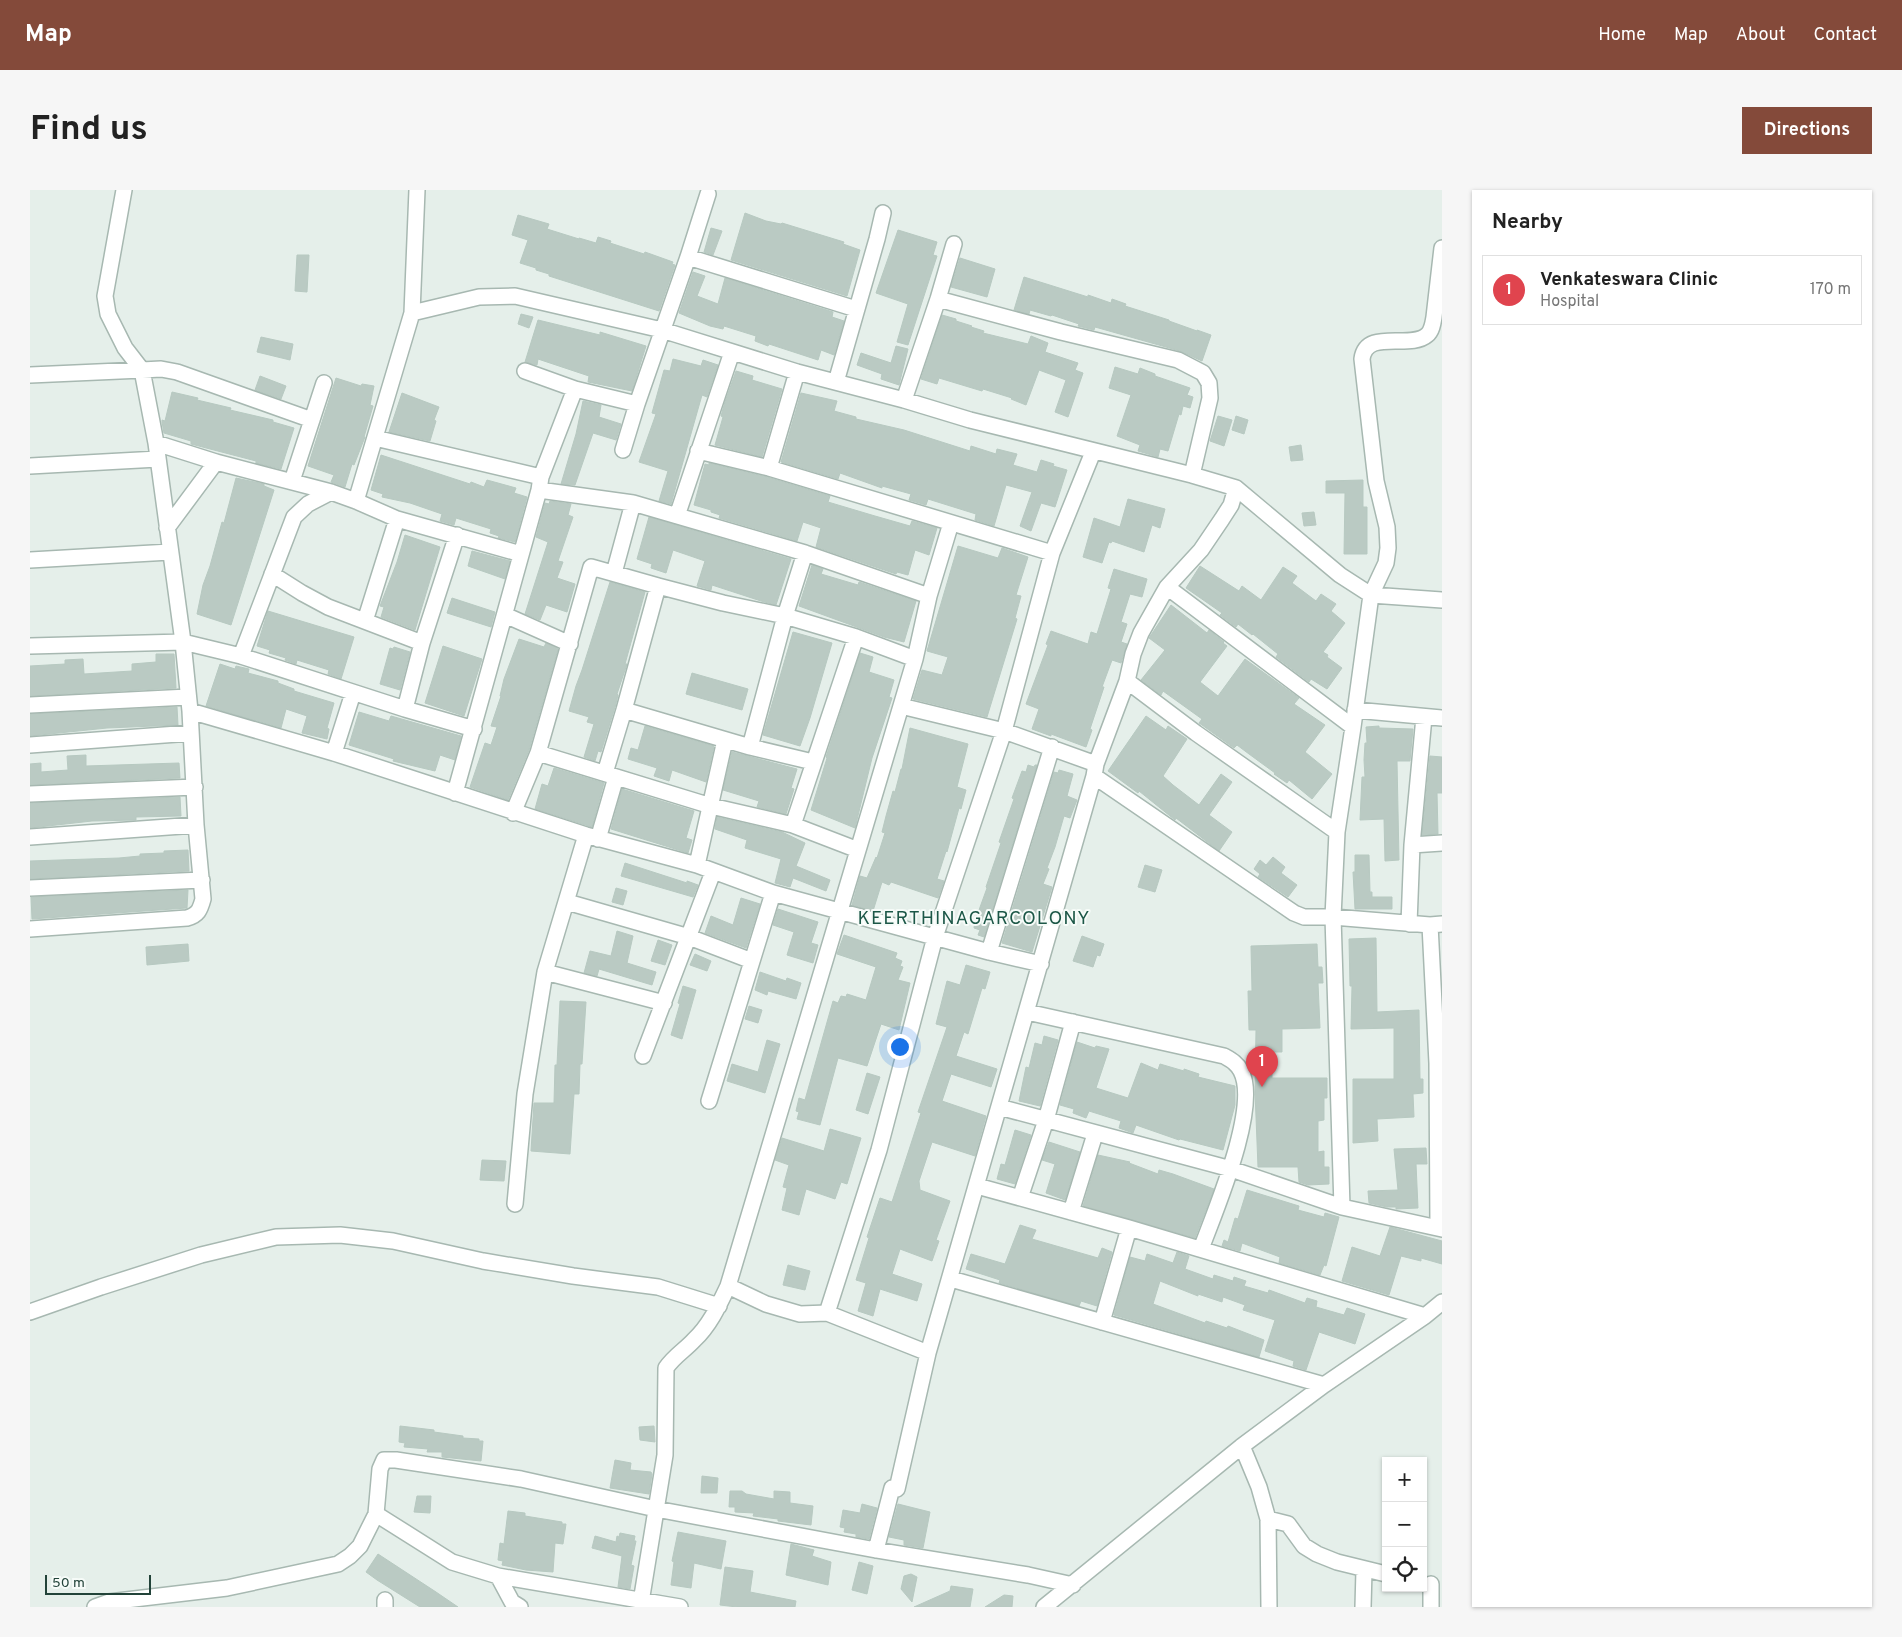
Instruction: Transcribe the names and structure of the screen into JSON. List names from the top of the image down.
{
  "districts": ["KEERTHINAGARCOLONY"],
  "scale_bar": "50 m",
  "page": {
    "header": "Map",
    "nav": [
      "Home",
      "Map",
      "About",
      "Contact"
    ],
    "buttons": "Directions",
    "title": "Find us",
    "heading": "Nearby",
    "list": [
      {
        "mark": "1",
        "name": "Venkateswara Clinic",
        "note": "Hospital",
        "value": "170 m"
      }
    ],
    "pins": "1",
    "map_buttons": ["+", "−"],
    "scale": "50 m"
  }
}
